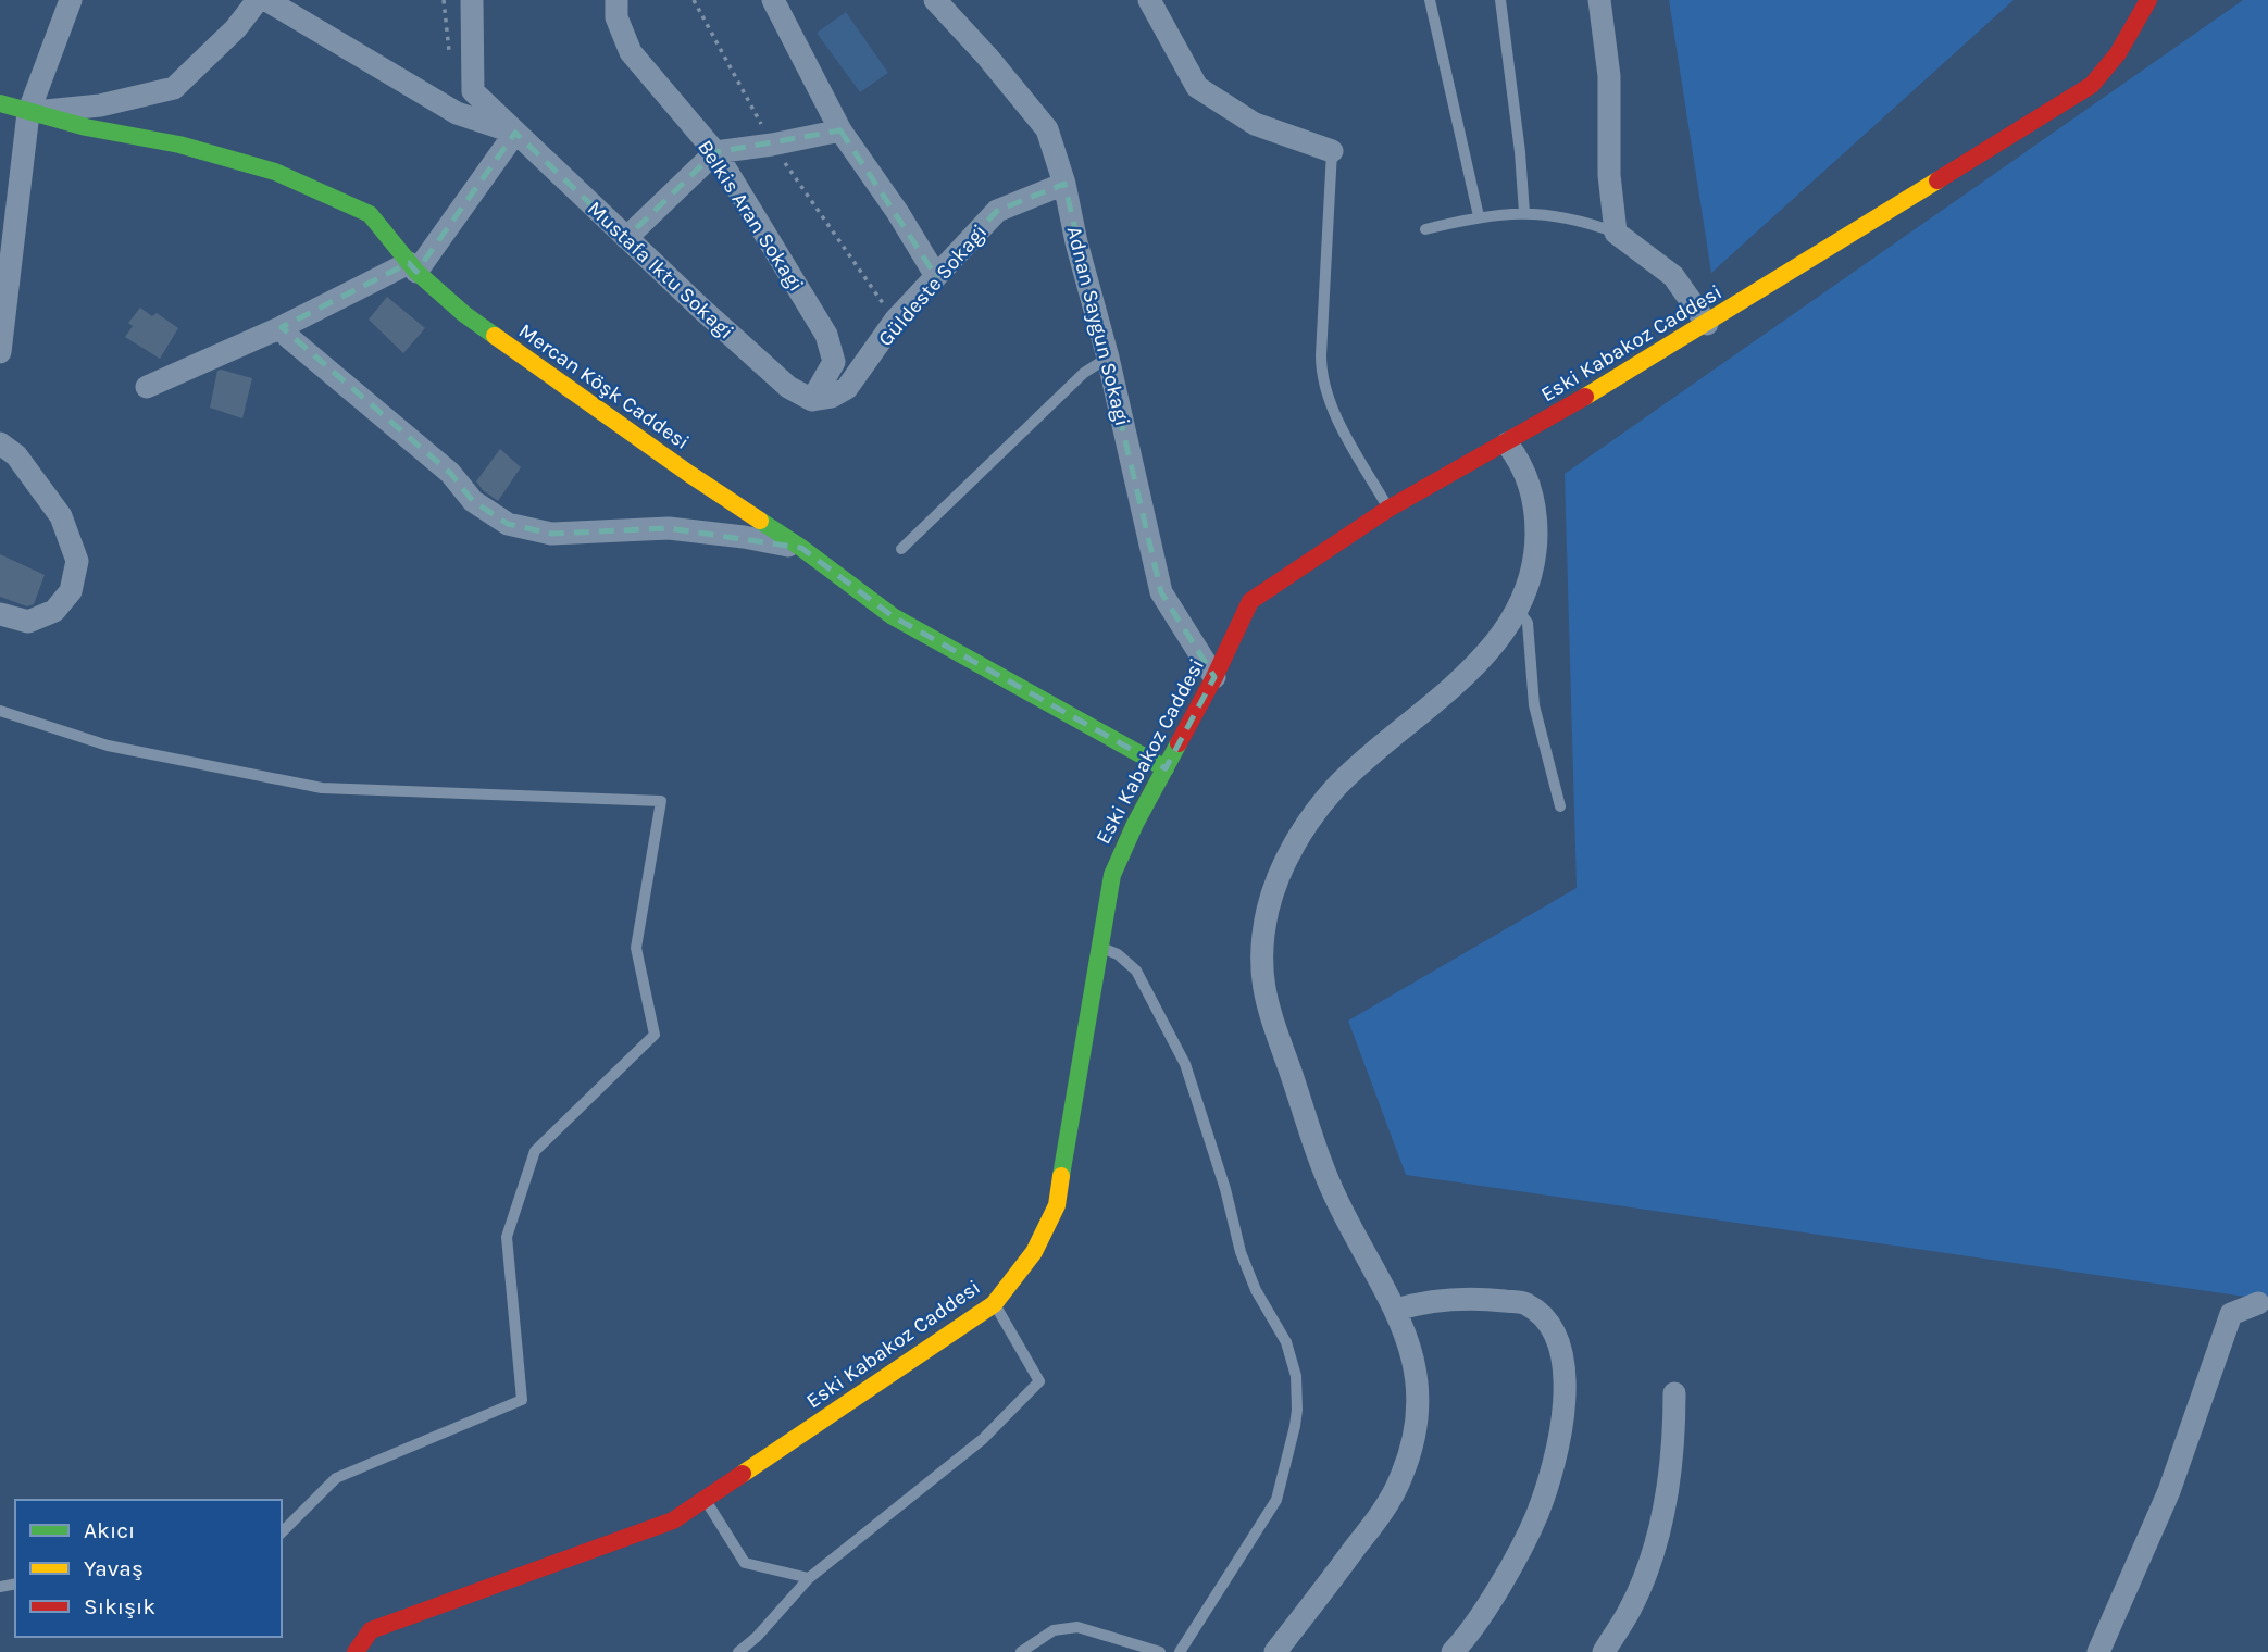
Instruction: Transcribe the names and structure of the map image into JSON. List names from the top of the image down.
{
  "streets": {
    "street": [
      "Belkis Aran Sokagi",
      "Mustafa Iktu Sokagi",
      "Güldeste Sokagi",
      "Adnan Saygun Sokagi",
      "Eski Kabakoz Caddesi",
      "Mercan Köşk Caddesi"
    ]
  },
  "crossings": [
    ["Belkis Aran Sokagi", "Mustafa Iktu Sokagi"],
    ["Belkis Aran Sokagi", "Güldeste Sokagi"],
    ["Mustafa Iktu Sokagi", "Güldeste Sokagi"],
    ["Güldeste Sokagi", "Adnan Saygun Sokagi"],
    ["Adnan Saygun Sokagi", "Eski Kabakoz Caddesi"],
    ["Eski Kabakoz Caddesi", "Mercan Köşk Caddesi"]
  ],
  "legend": ["Akıcı", "Yavaş", "Sıkışık"]
}
